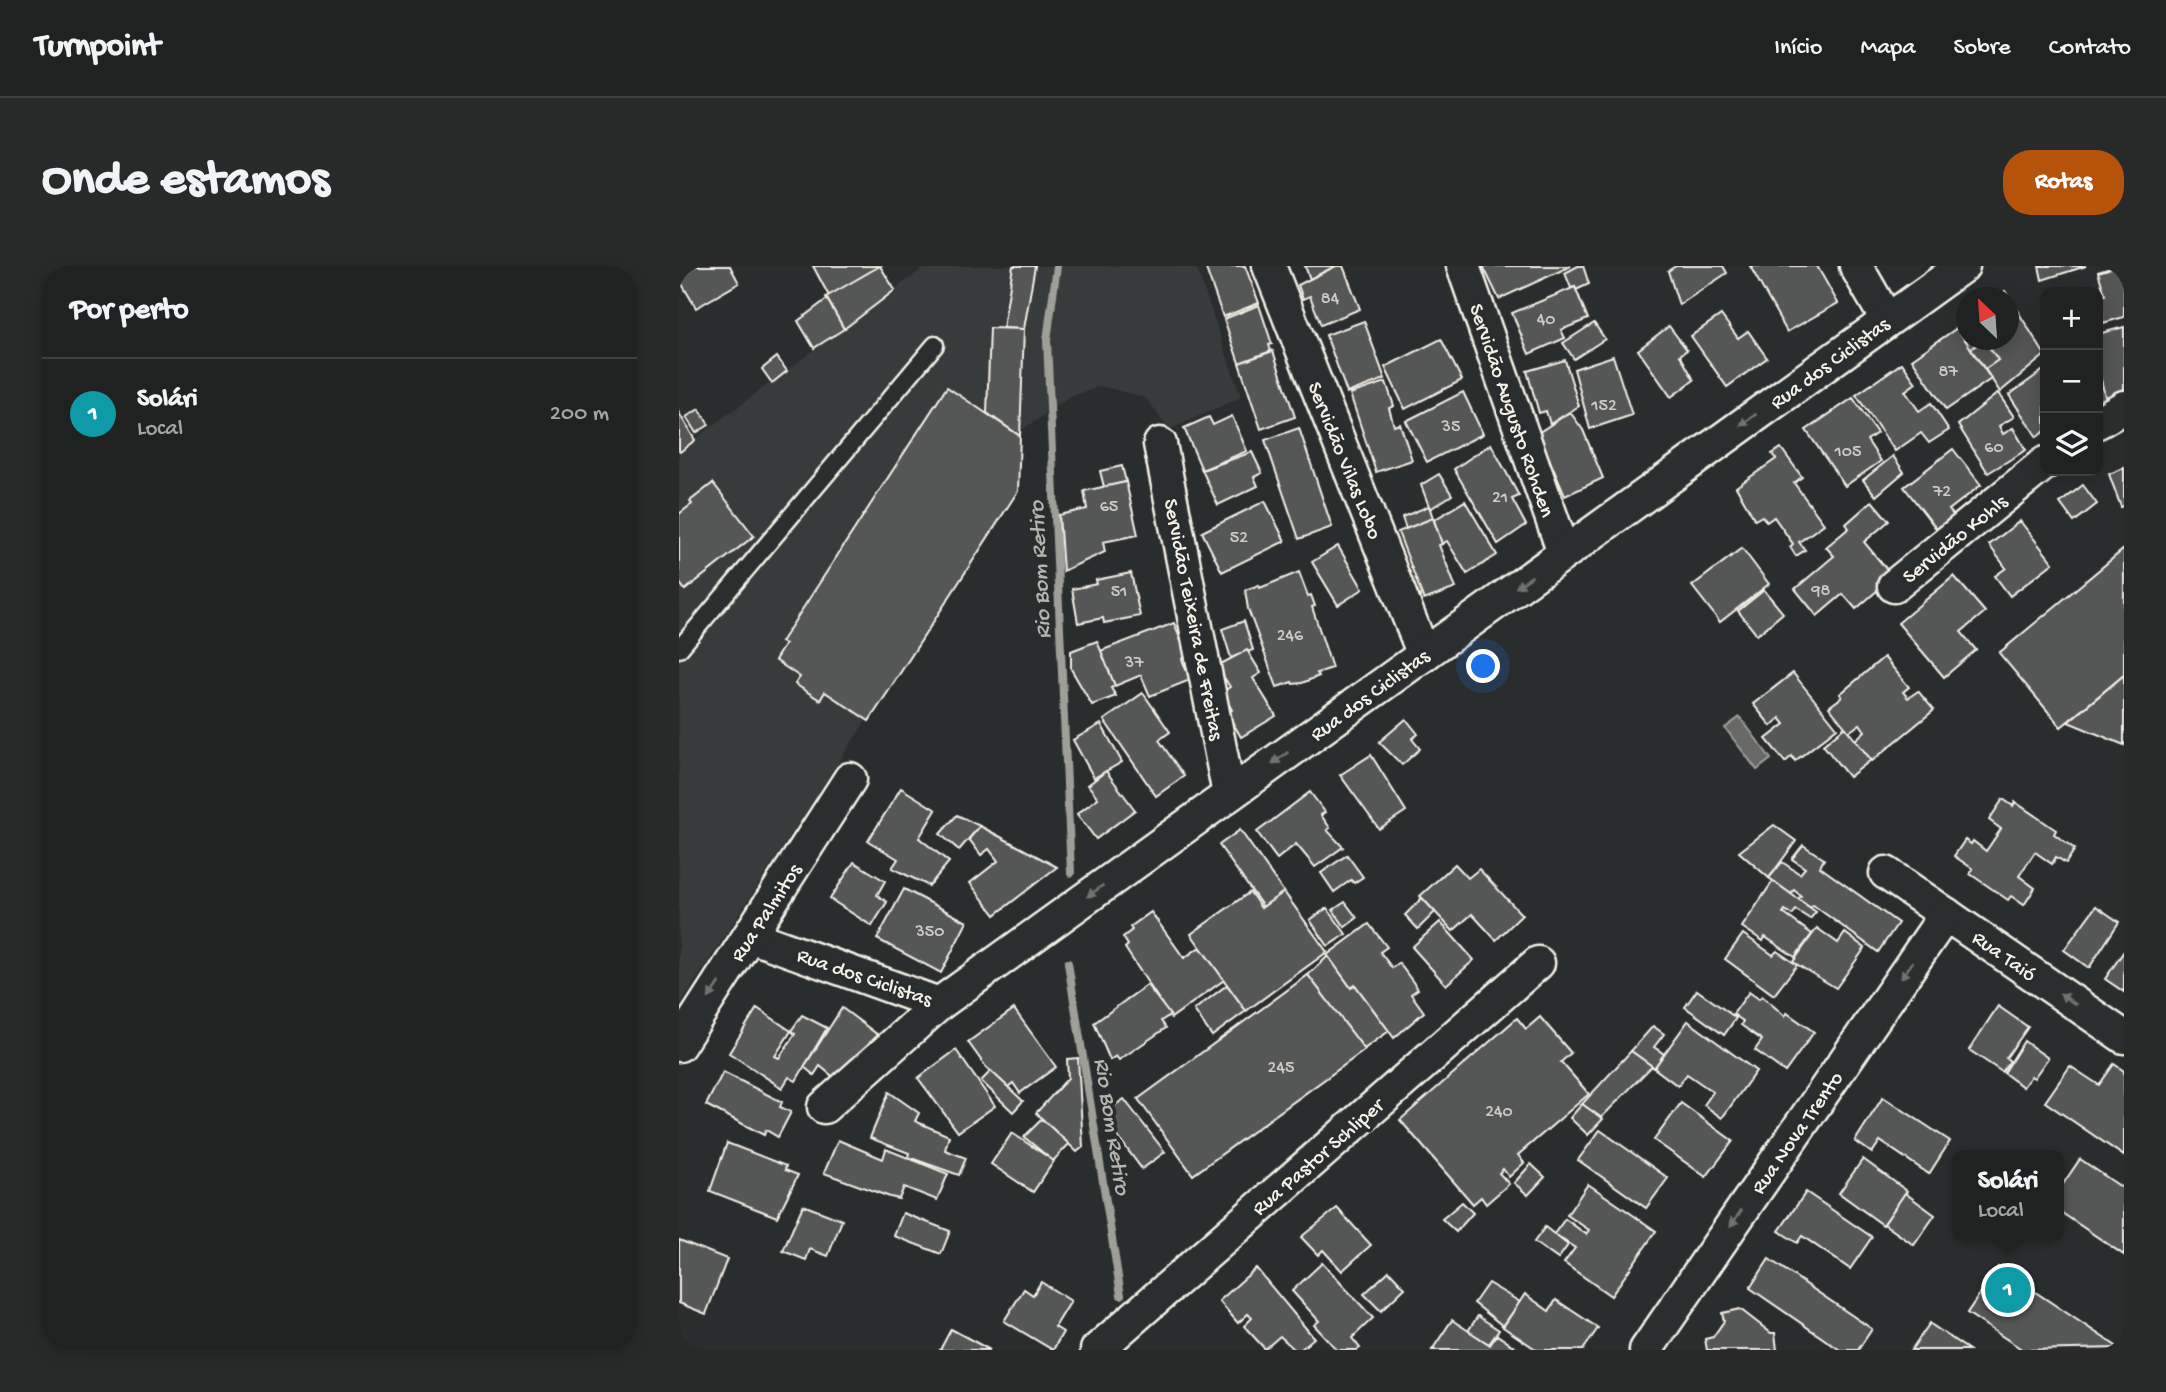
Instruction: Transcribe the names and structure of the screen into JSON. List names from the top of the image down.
{
  "streets": {
    "street": [
      "Rua dos Ciclistas",
      "Servidão Augusto Rohden",
      "Servidão Vilas Lobo",
      "Servidão Kohls",
      "Servidão Teixeira de Freitas",
      "Rua Palmitos",
      "Rua Taió",
      "Rua Nova Trento",
      "Rua Pastor Schliper"
    ]
  },
  "crossings": [
    ["Rua dos Ciclistas", "Servidão Augusto Rohden"],
    ["Rua dos Ciclistas", "Servidão Vilas Lobo"],
    ["Rua dos Ciclistas", "Servidão Teixeira de Freitas"],
    ["Rua dos Ciclistas", "Rua Palmitos"],
    ["Rua Taió", "Rua Nova Trento"]
  ],
  "one_way": ["Rua dos Ciclistas", "Rua Taió", "Rua Nova Trento"],
  "water": ["Rio Bom Retiro"],
  "house_numbers": [
    "84",
    "40",
    "87",
    "152",
    "35",
    "60",
    "105",
    "72",
    "21",
    "65",
    "52",
    "98",
    "51",
    "246",
    "37",
    "350",
    "245",
    "240"
  ],
  "north": "top left",
  "page": {
    "header": "Turnpoint",
    "nav": [
      "Início",
      "Mapa",
      "Sobre",
      "Contato"
    ],
    "buttons": "Rotas",
    "title": "Onde estamos",
    "heading": "Por perto",
    "map_buttons": ["+", "−"],
    "list": [
      {
        "mark": "1",
        "name": "Solári",
        "note": "Local",
        "value": "200 m"
      }
    ],
    "popup": ["Solári", "Local"],
    "pins": "1"
  }
}
